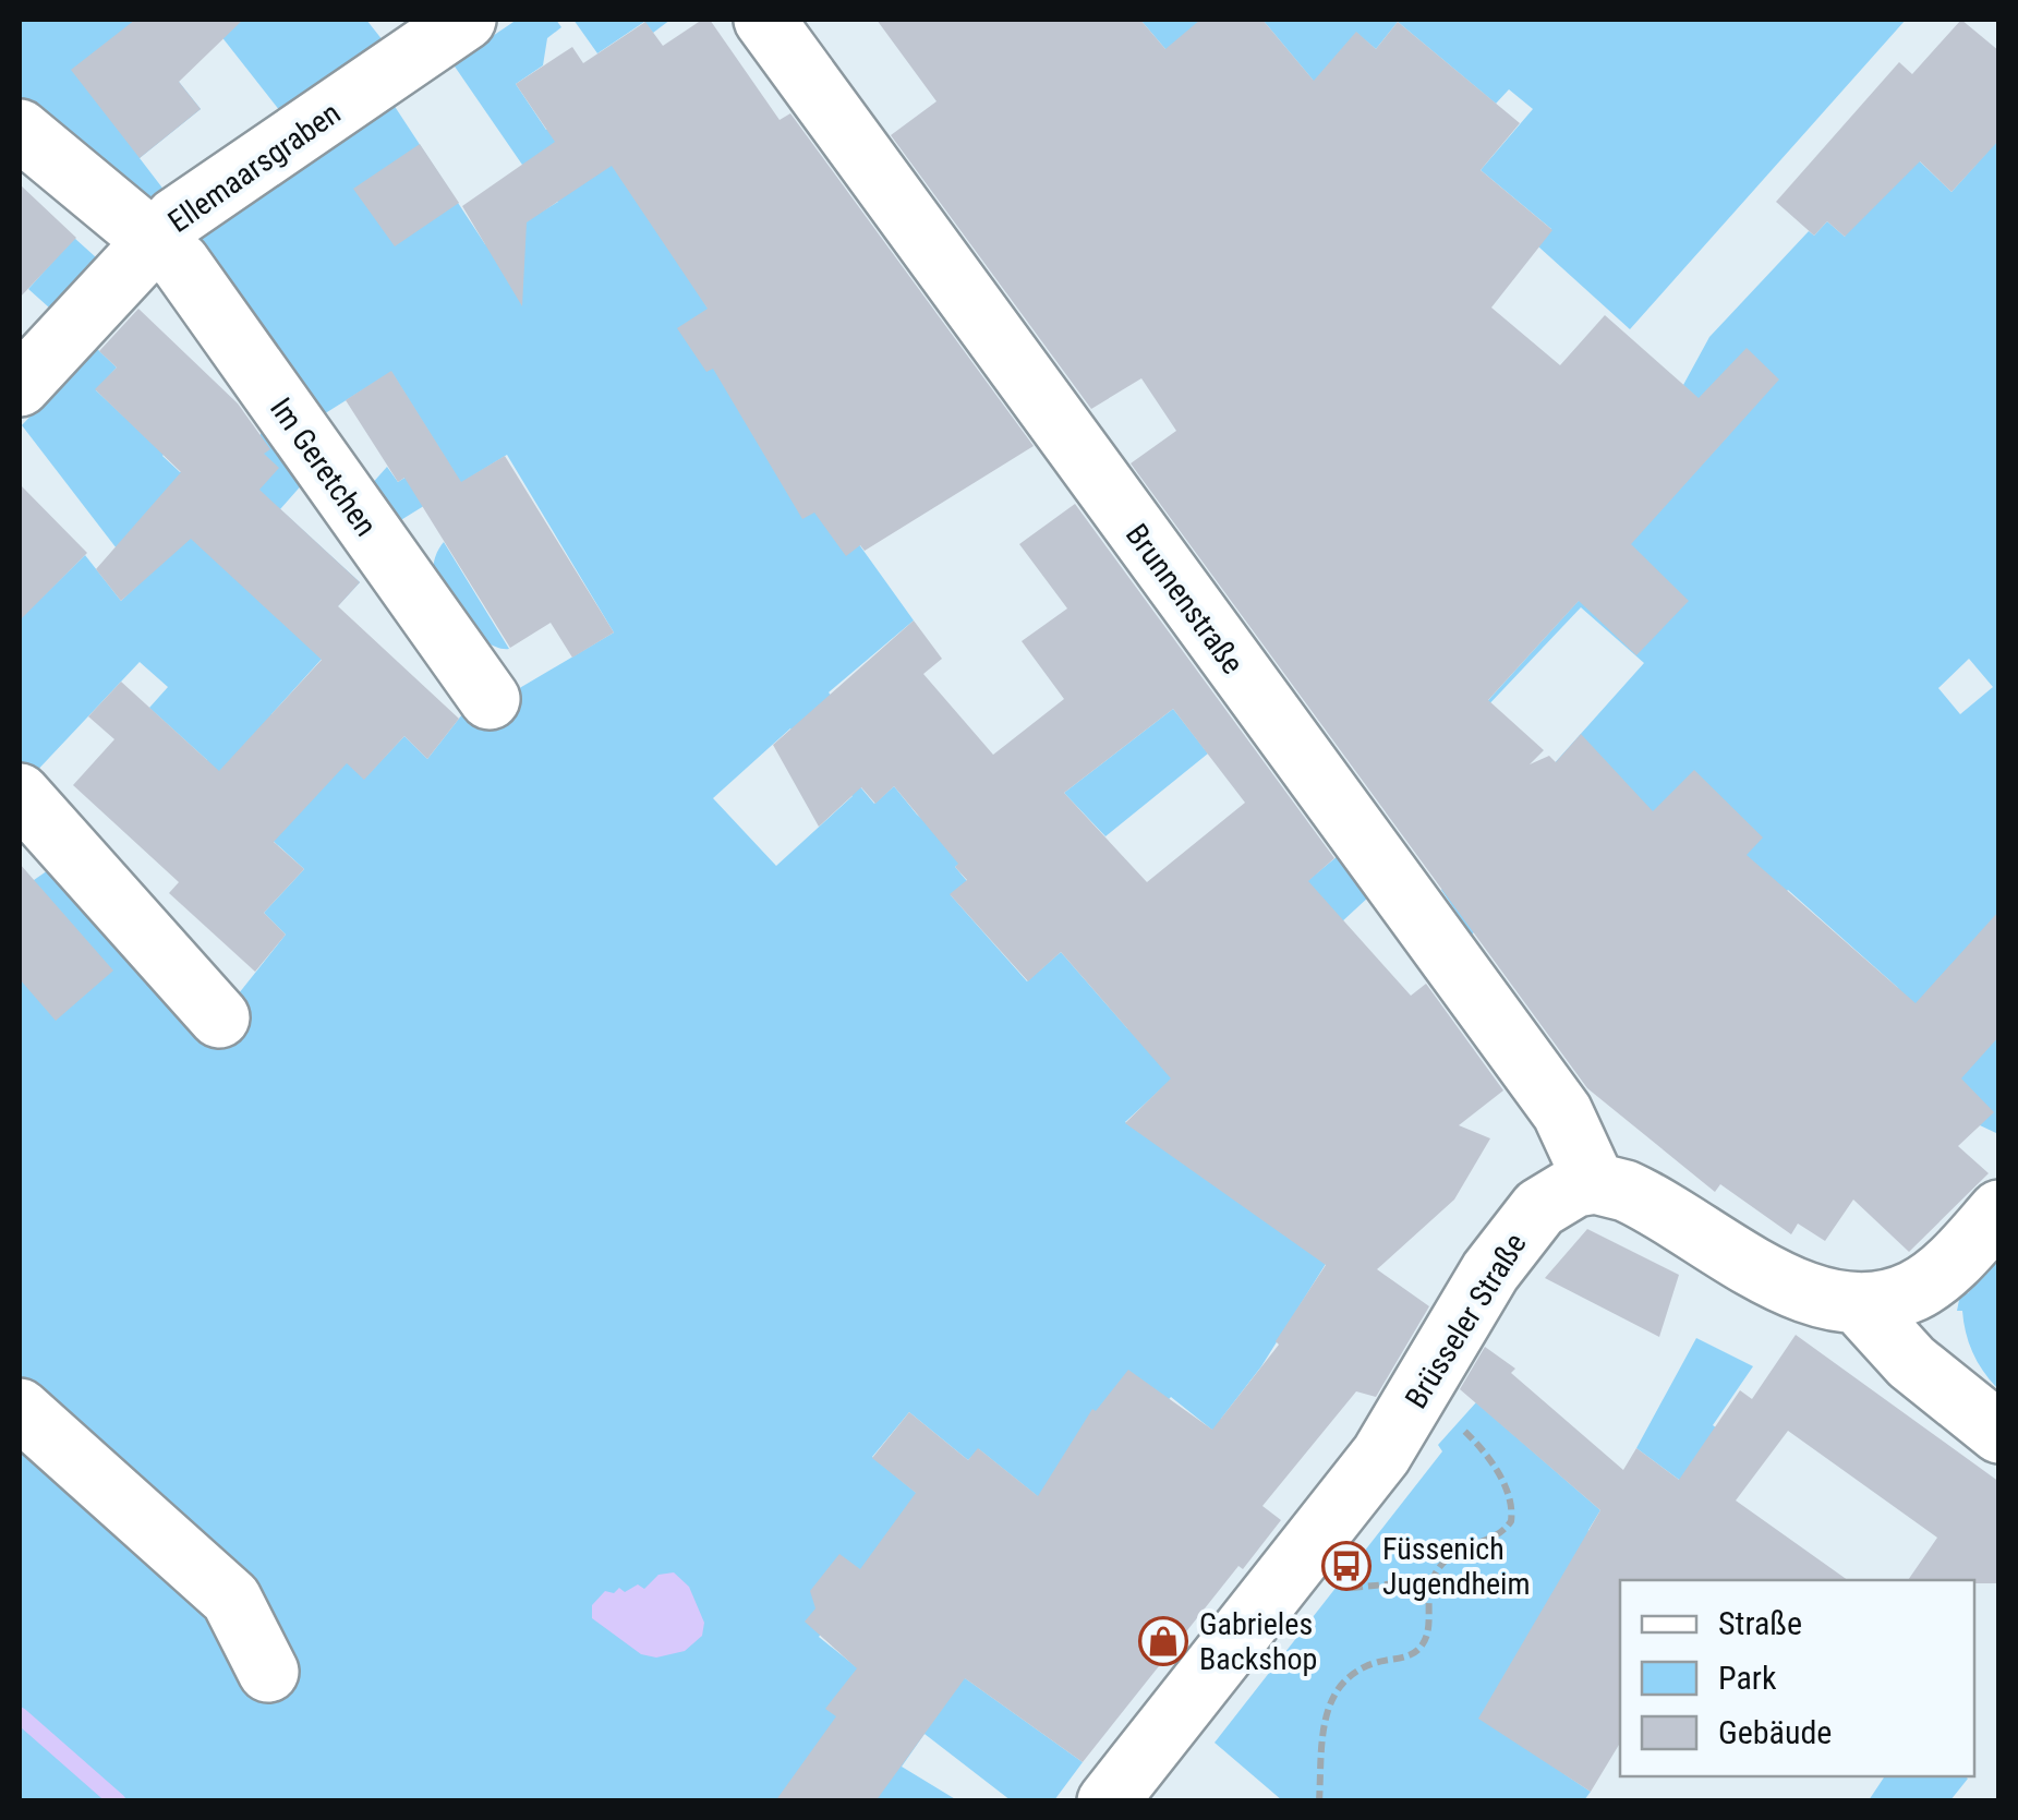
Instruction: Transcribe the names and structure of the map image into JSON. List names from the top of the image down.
{
  "streets": {
    "street": [
      "Ellemaarsgraben",
      "Im Geretchen",
      "Brunnenstraße",
      "Brüsseler Straße"
    ]
  },
  "crossings": [
    ["Ellemaarsgraben", "Im Geretchen"],
    ["Brunnenstraße", "Brüsseler Straße"]
  ],
  "places": {
    "bus stop": ["Füssenich Jugendheim"],
    "shop": ["Gabrieles Backshop"]
  },
  "legend": ["Straße", "Park", "Gebäude"]
}
